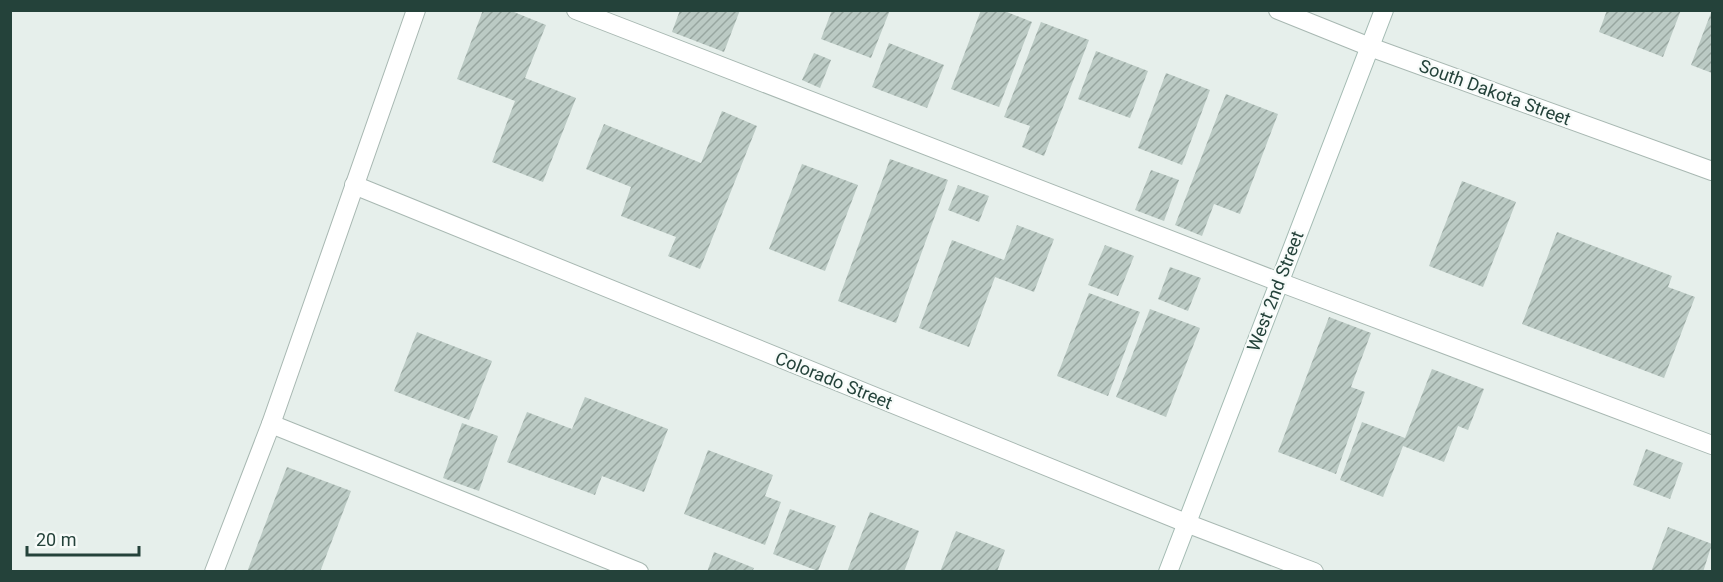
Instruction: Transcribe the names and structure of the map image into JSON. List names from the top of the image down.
{
  "streets": {
    "street": ["South Dakota Street", "West 2nd Street", "Colorado Street"]
  },
  "crossings": [
    ["South Dakota Street", "West 2nd Street"],
    ["West 2nd Street", "Colorado Street"]
  ],
  "scale_bar": "20 m"
}
